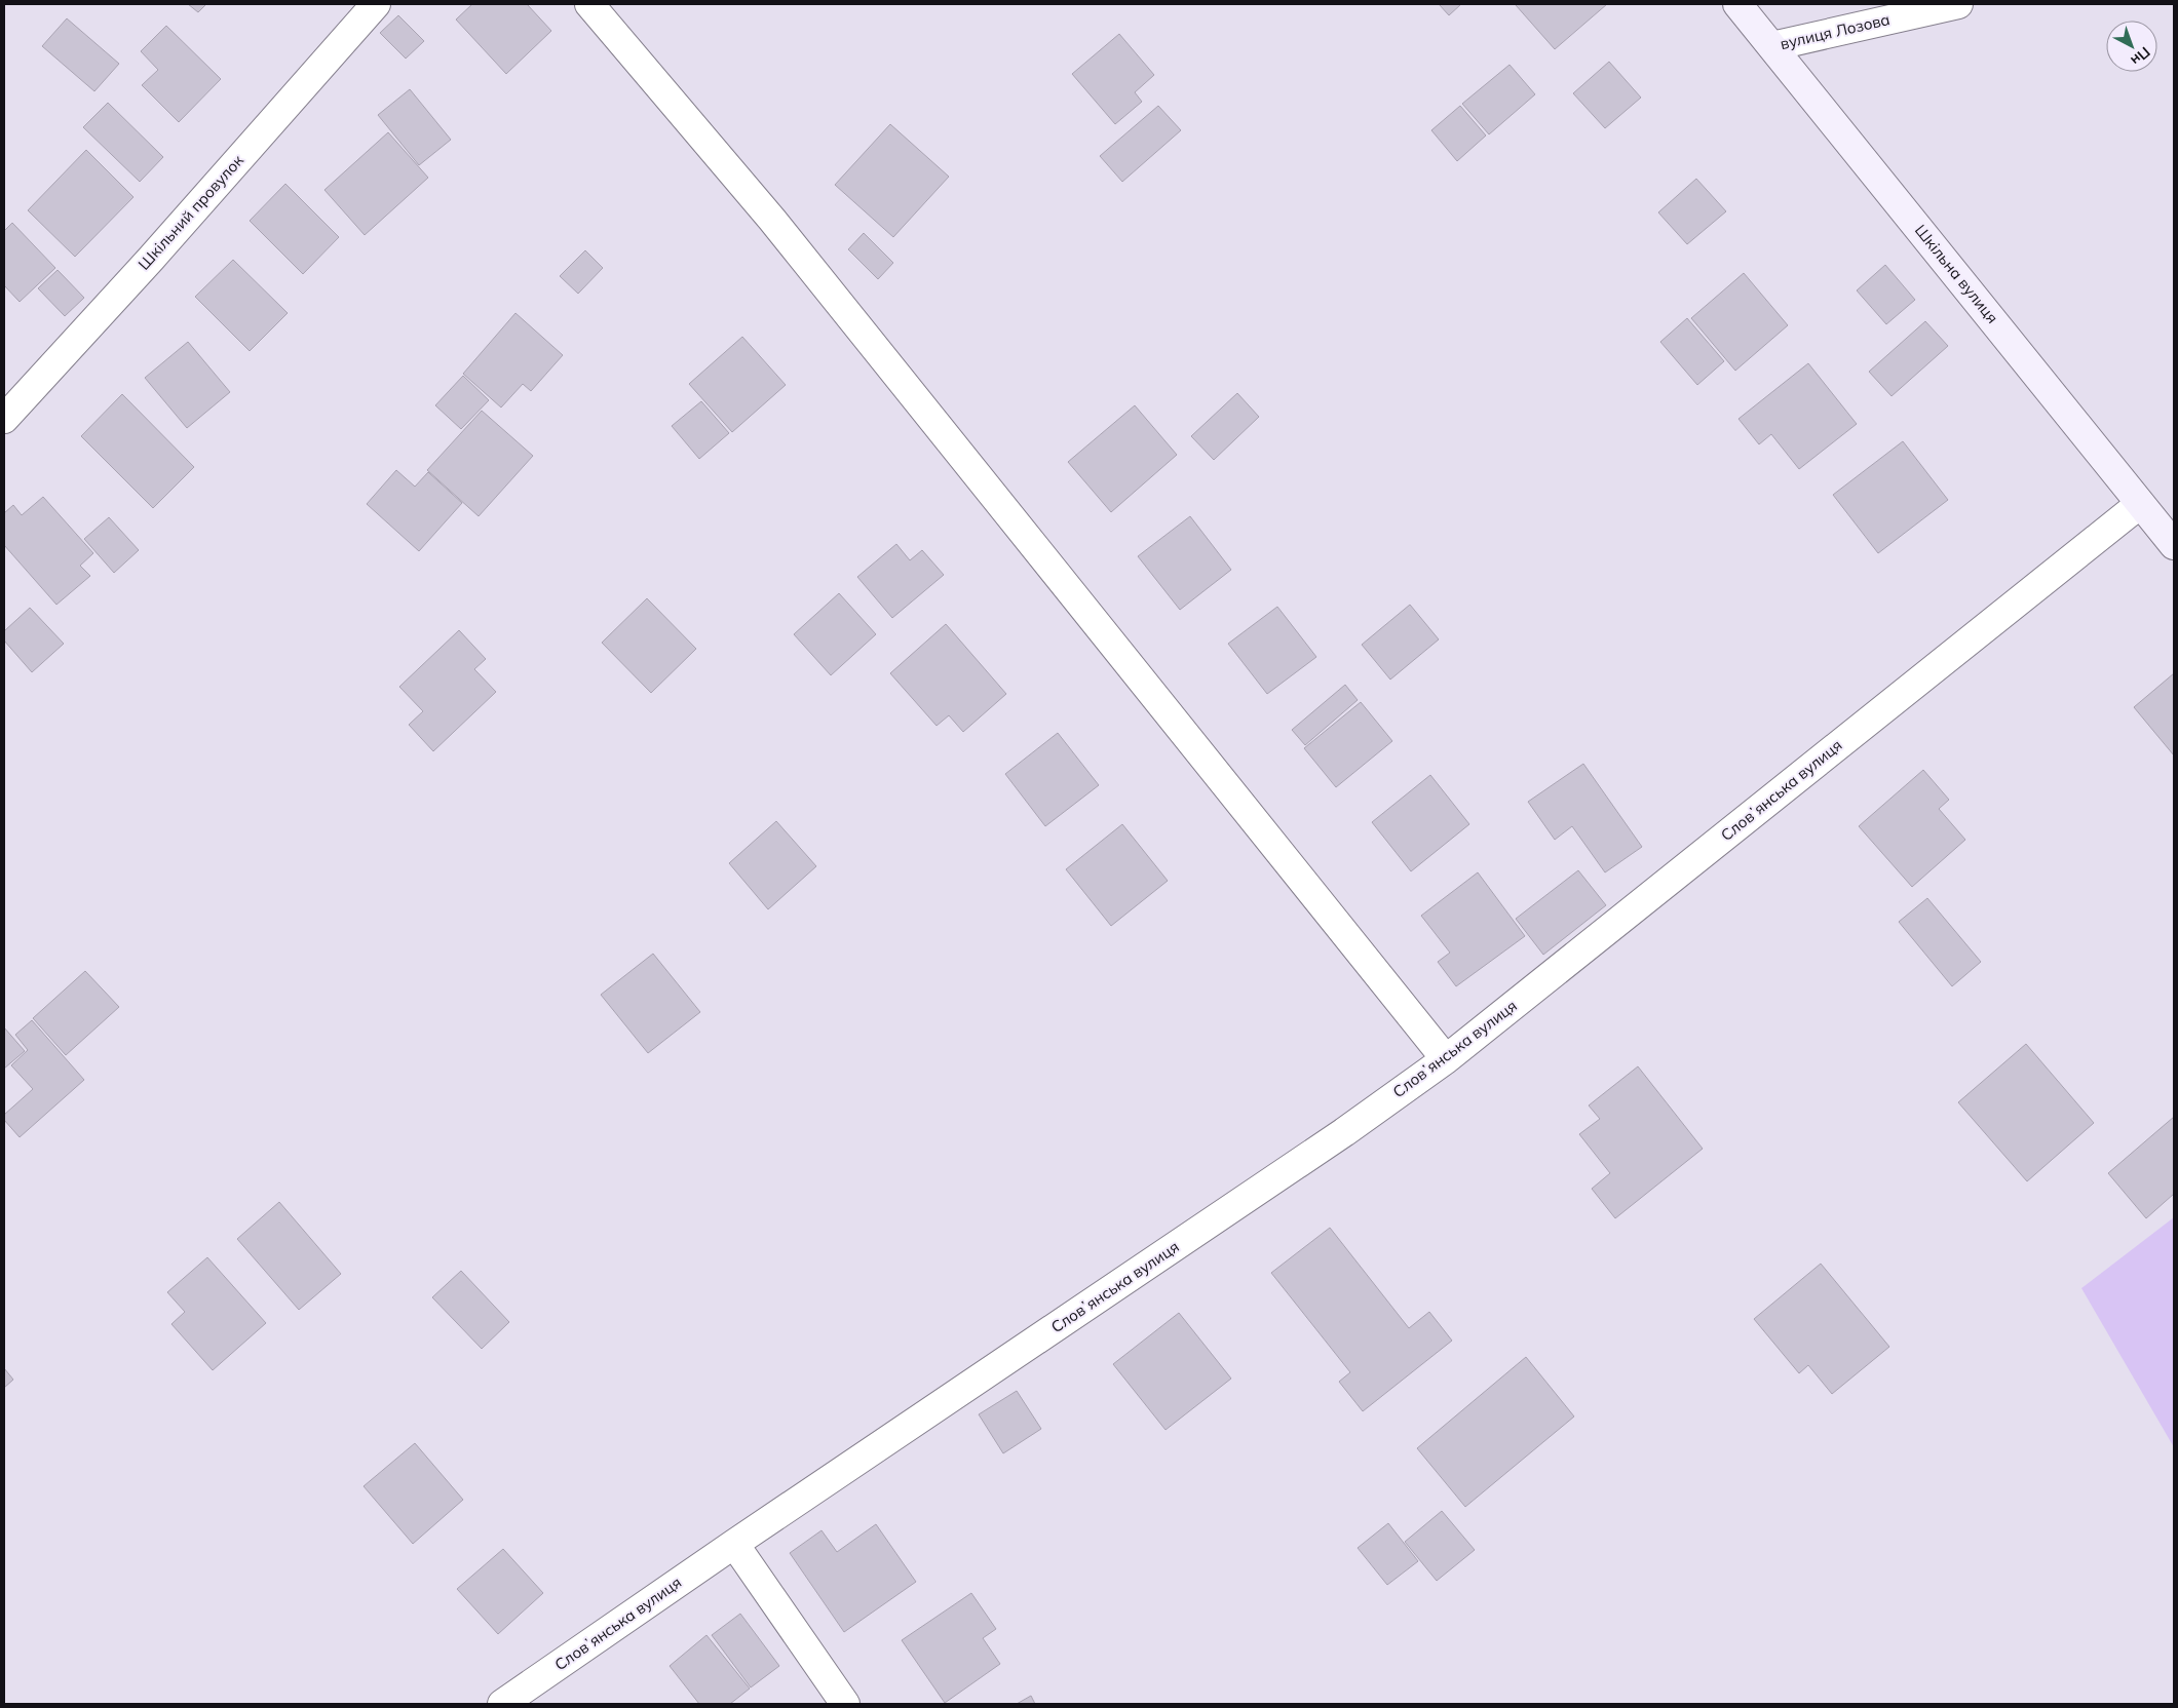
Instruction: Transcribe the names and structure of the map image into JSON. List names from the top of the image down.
{
  "streets": {
    "street": [
      "вулиця Лозова",
      "Шкільний провулок",
      "Шкільна вулиця",
      "Словʼянська вулиця"
    ]
  },
  "crossings": [
    ["вулиця Лозова", "Шкільна вулиця"],
    ["Шкільна вулиця", "Словʼянська вулиця"]
  ],
  "north": "bottom right"
}
